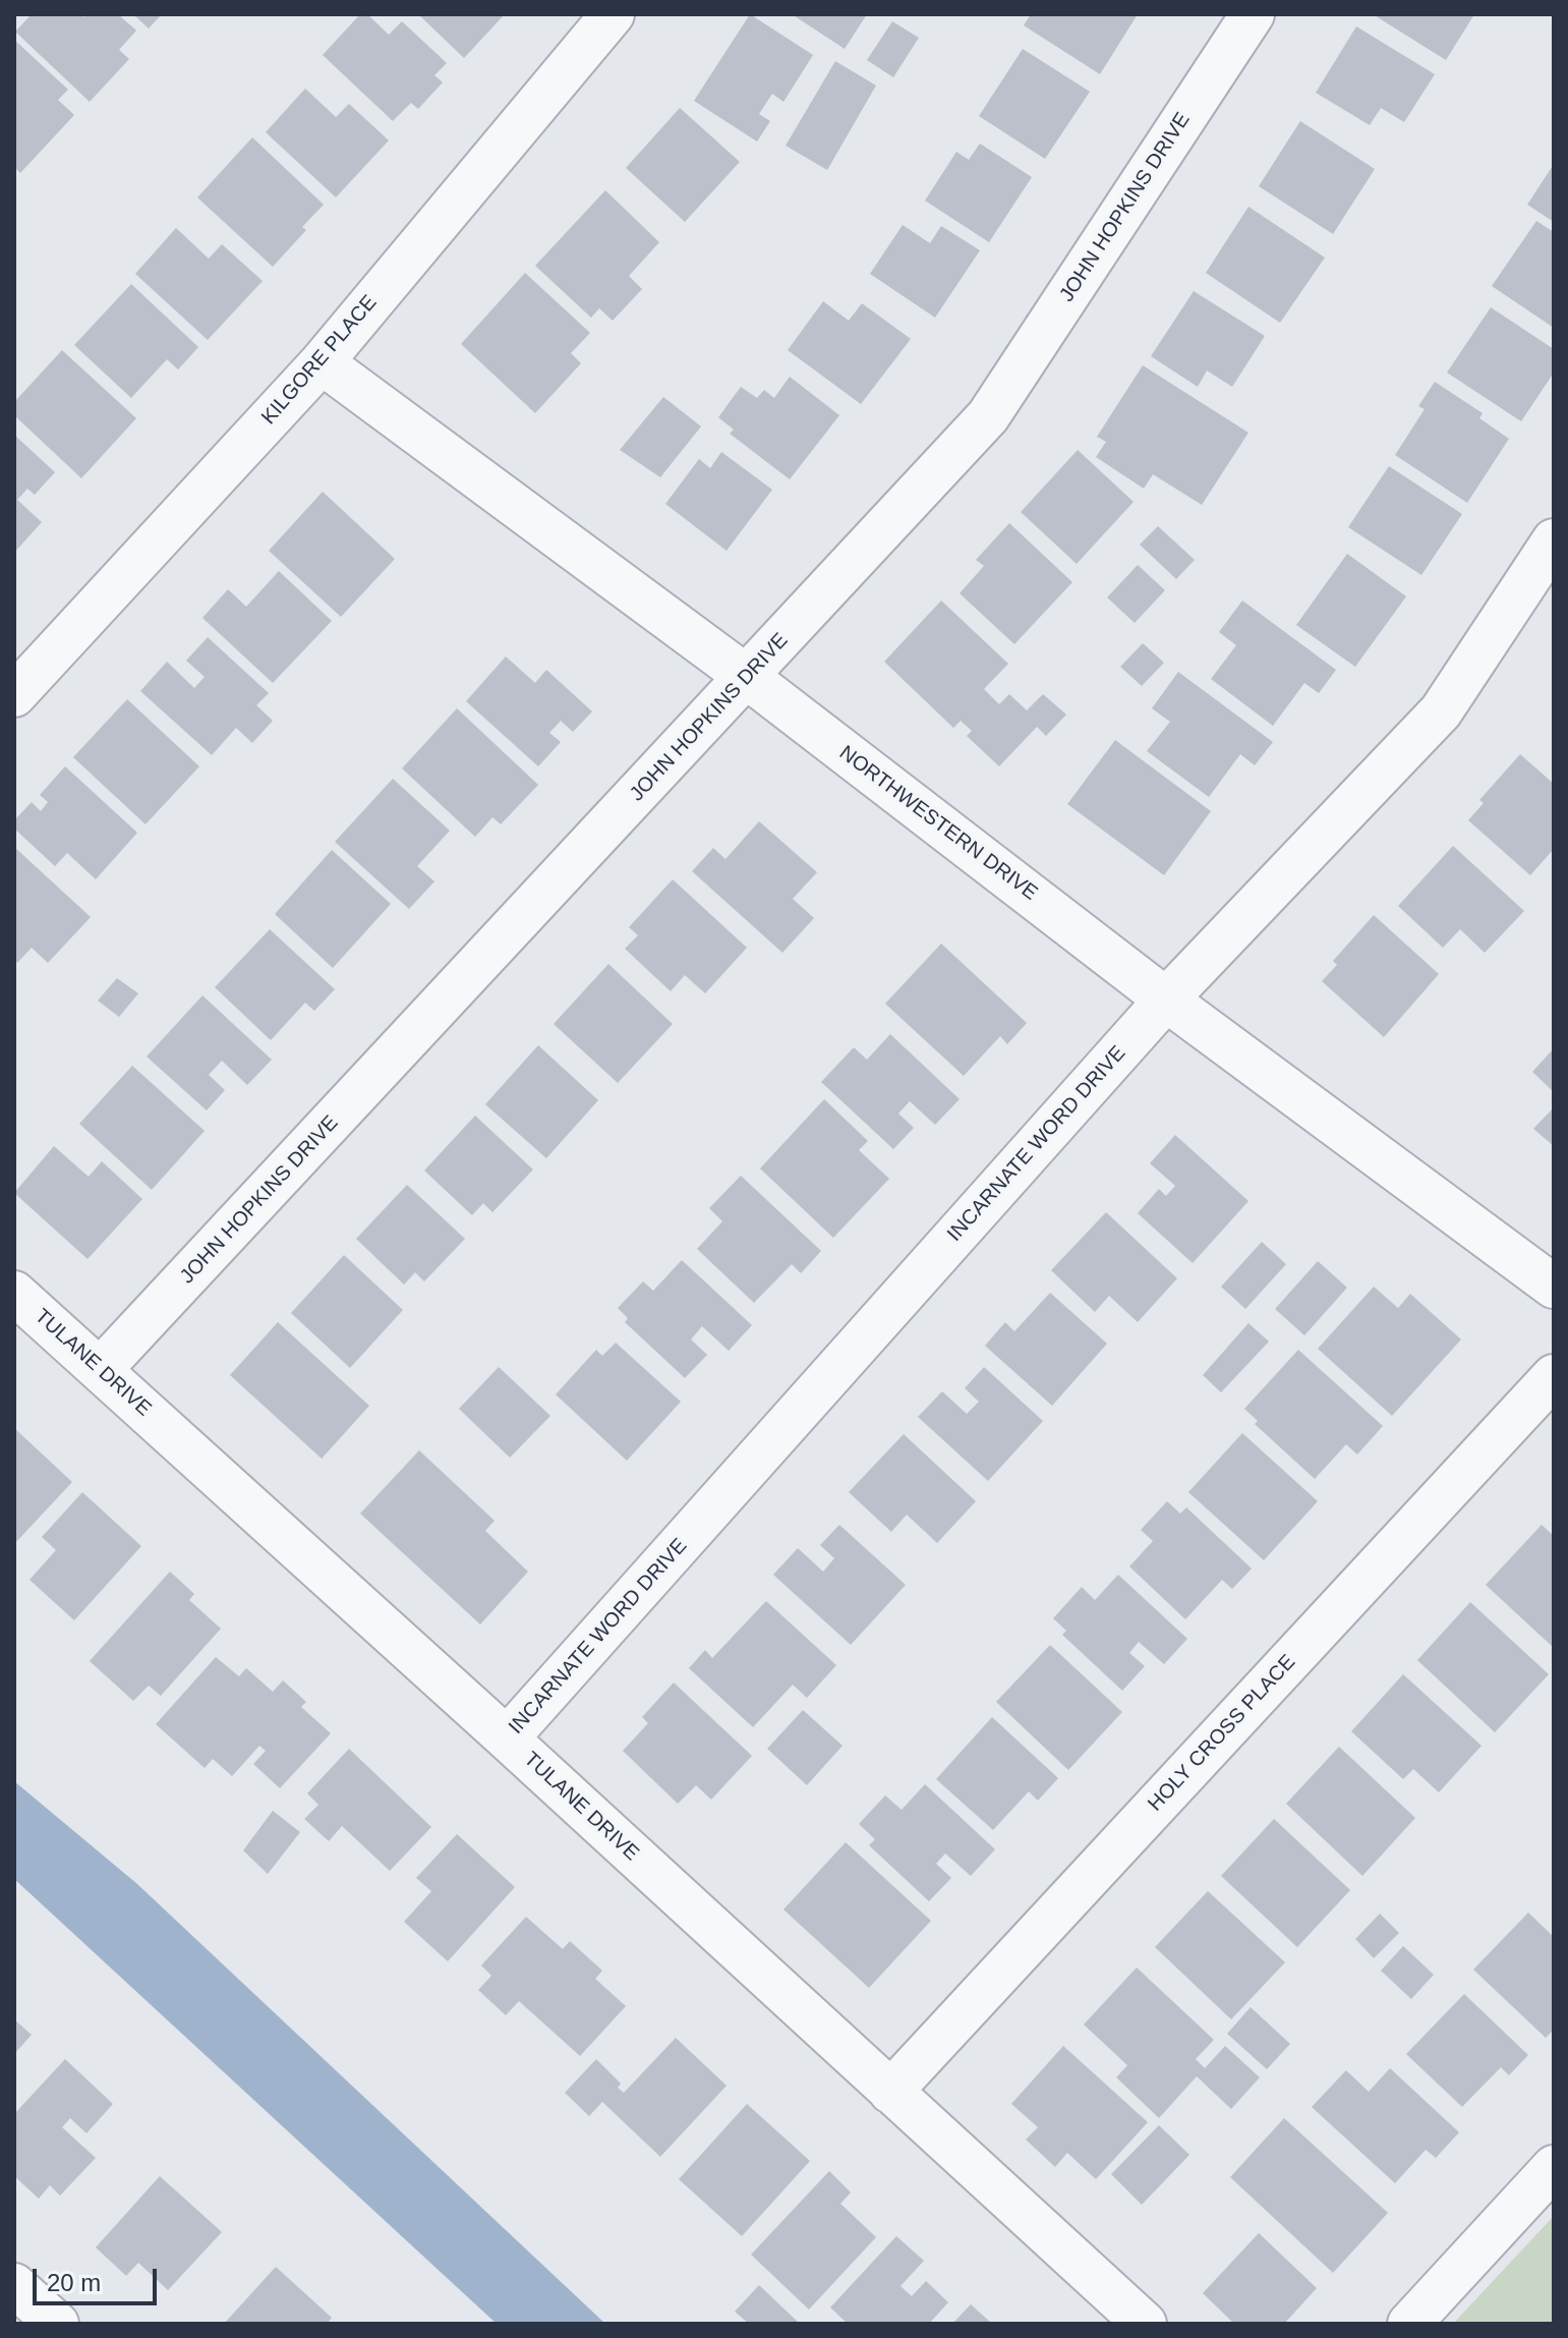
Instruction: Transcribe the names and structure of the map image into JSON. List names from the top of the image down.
{
  "streets": {
    "street": [
      "JOHN HOPKINS DRIVE",
      "KILGORE PLACE",
      "NORTHWESTERN DRIVE",
      "INCARNATE WORD DRIVE",
      "TULANE DRIVE",
      "HOLY CROSS PLACE"
    ]
  },
  "crossings": [
    ["JOHN HOPKINS DRIVE", "NORTHWESTERN DRIVE"],
    ["JOHN HOPKINS DRIVE", "TULANE DRIVE"],
    ["KILGORE PLACE", "NORTHWESTERN DRIVE"],
    ["NORTHWESTERN DRIVE", "INCARNATE WORD DRIVE"],
    ["INCARNATE WORD DRIVE", "TULANE DRIVE"],
    ["TULANE DRIVE", "HOLY CROSS PLACE"]
  ],
  "scale_bar": "20 m"
}
